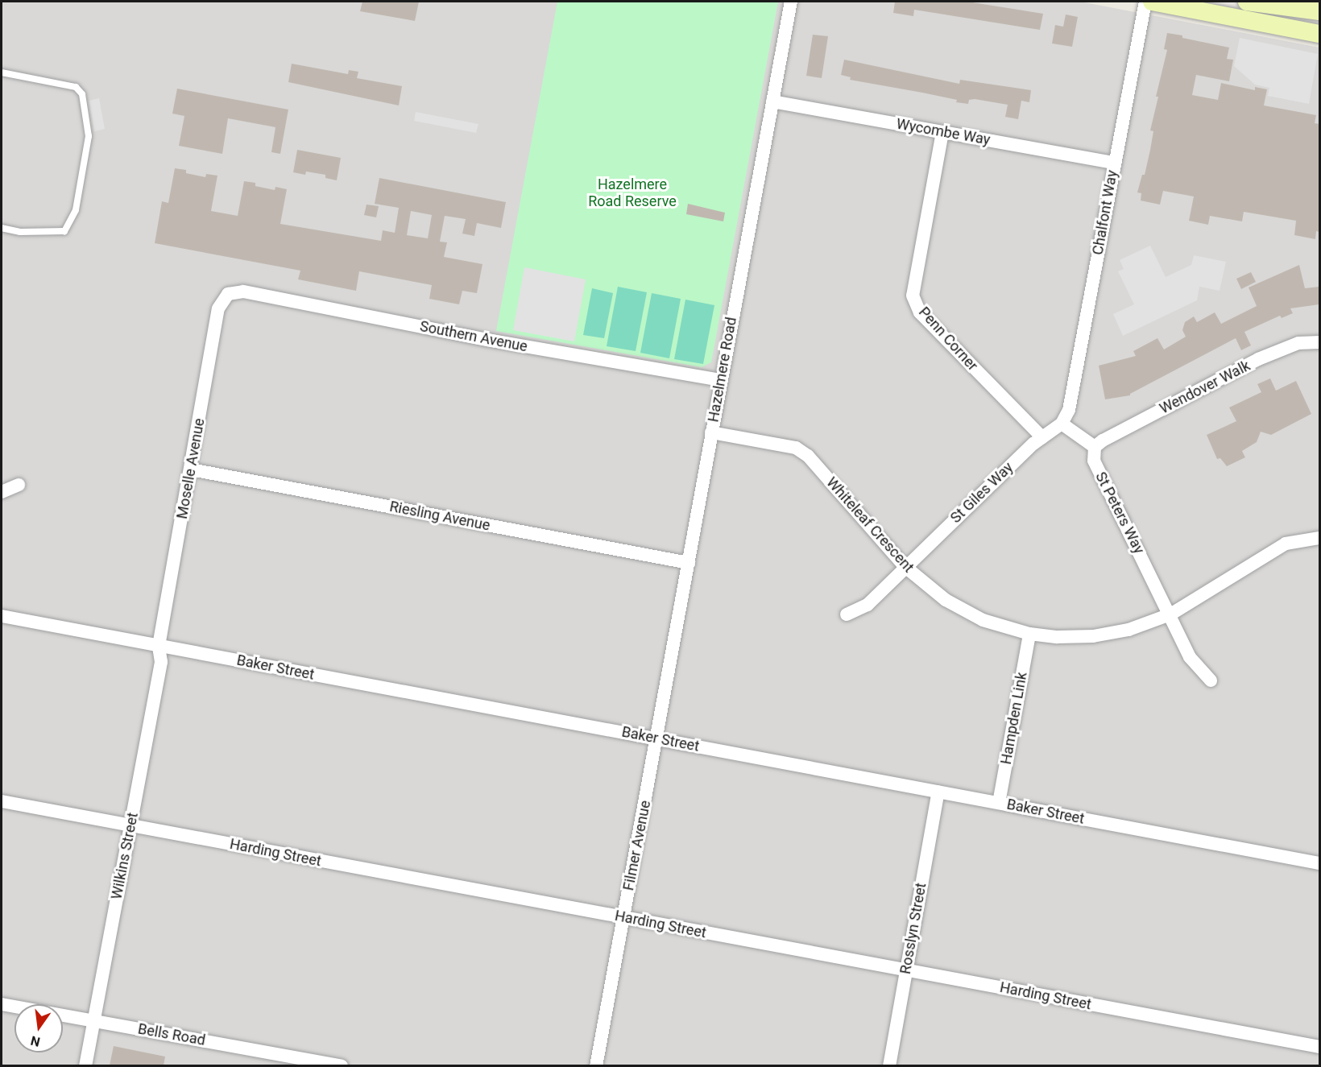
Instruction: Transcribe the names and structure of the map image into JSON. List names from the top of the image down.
{
  "streets": {
    "street": [
      "Wycombe Way",
      "Chalfont Way",
      "Southern Avenue",
      "Penn Corner",
      "Hazelmere Road",
      "Wendover Walk",
      "Moselle Avenue",
      "St Giles Way",
      "St Peters Way",
      "Riesling Avenue",
      "Whiteleaf Crescent",
      "Baker Street",
      "Hampden Link",
      "Filmer Avenue",
      "Harding Street",
      "Wilkins Street",
      "Rosslyn Street",
      "Bells Road"
    ]
  },
  "crossings": [
    ["Wycombe Way", "Chalfont Way"],
    ["Wycombe Way", "Penn Corner"],
    ["Wycombe Way", "Hazelmere Road"],
    ["Chalfont Way", "St Giles Way"],
    ["Southern Avenue", "Hazelmere Road"],
    ["Southern Avenue", "Moselle Avenue"],
    ["Penn Corner", "St Giles Way"],
    ["Hazelmere Road", "Riesling Avenue"],
    ["Hazelmere Road", "Whiteleaf Crescent"],
    ["Hazelmere Road", "Baker Street"],
    ["Hazelmere Road", "Filmer Avenue"],
    ["Wendover Walk", "St Peters Way"],
    ["Moselle Avenue", "Riesling Avenue"],
    ["Moselle Avenue", "Baker Street"],
    ["Moselle Avenue", "Wilkins Street"],
    ["St Giles Way", "Whiteleaf Crescent"],
    ["St Peters Way", "Whiteleaf Crescent"],
    ["Whiteleaf Crescent", "Hampden Link"],
    ["Baker Street", "Hampden Link"],
    ["Baker Street", "Filmer Avenue"],
    ["Baker Street", "Wilkins Street"],
    ["Baker Street", "Rosslyn Street"],
    ["Filmer Avenue", "Harding Street"],
    ["Harding Street", "Wilkins Street"],
    ["Harding Street", "Rosslyn Street"],
    ["Wilkins Street", "Bells Road"]
  ],
  "parks": ["Hazelmere Road Reserve"],
  "north": "bottom"
}
